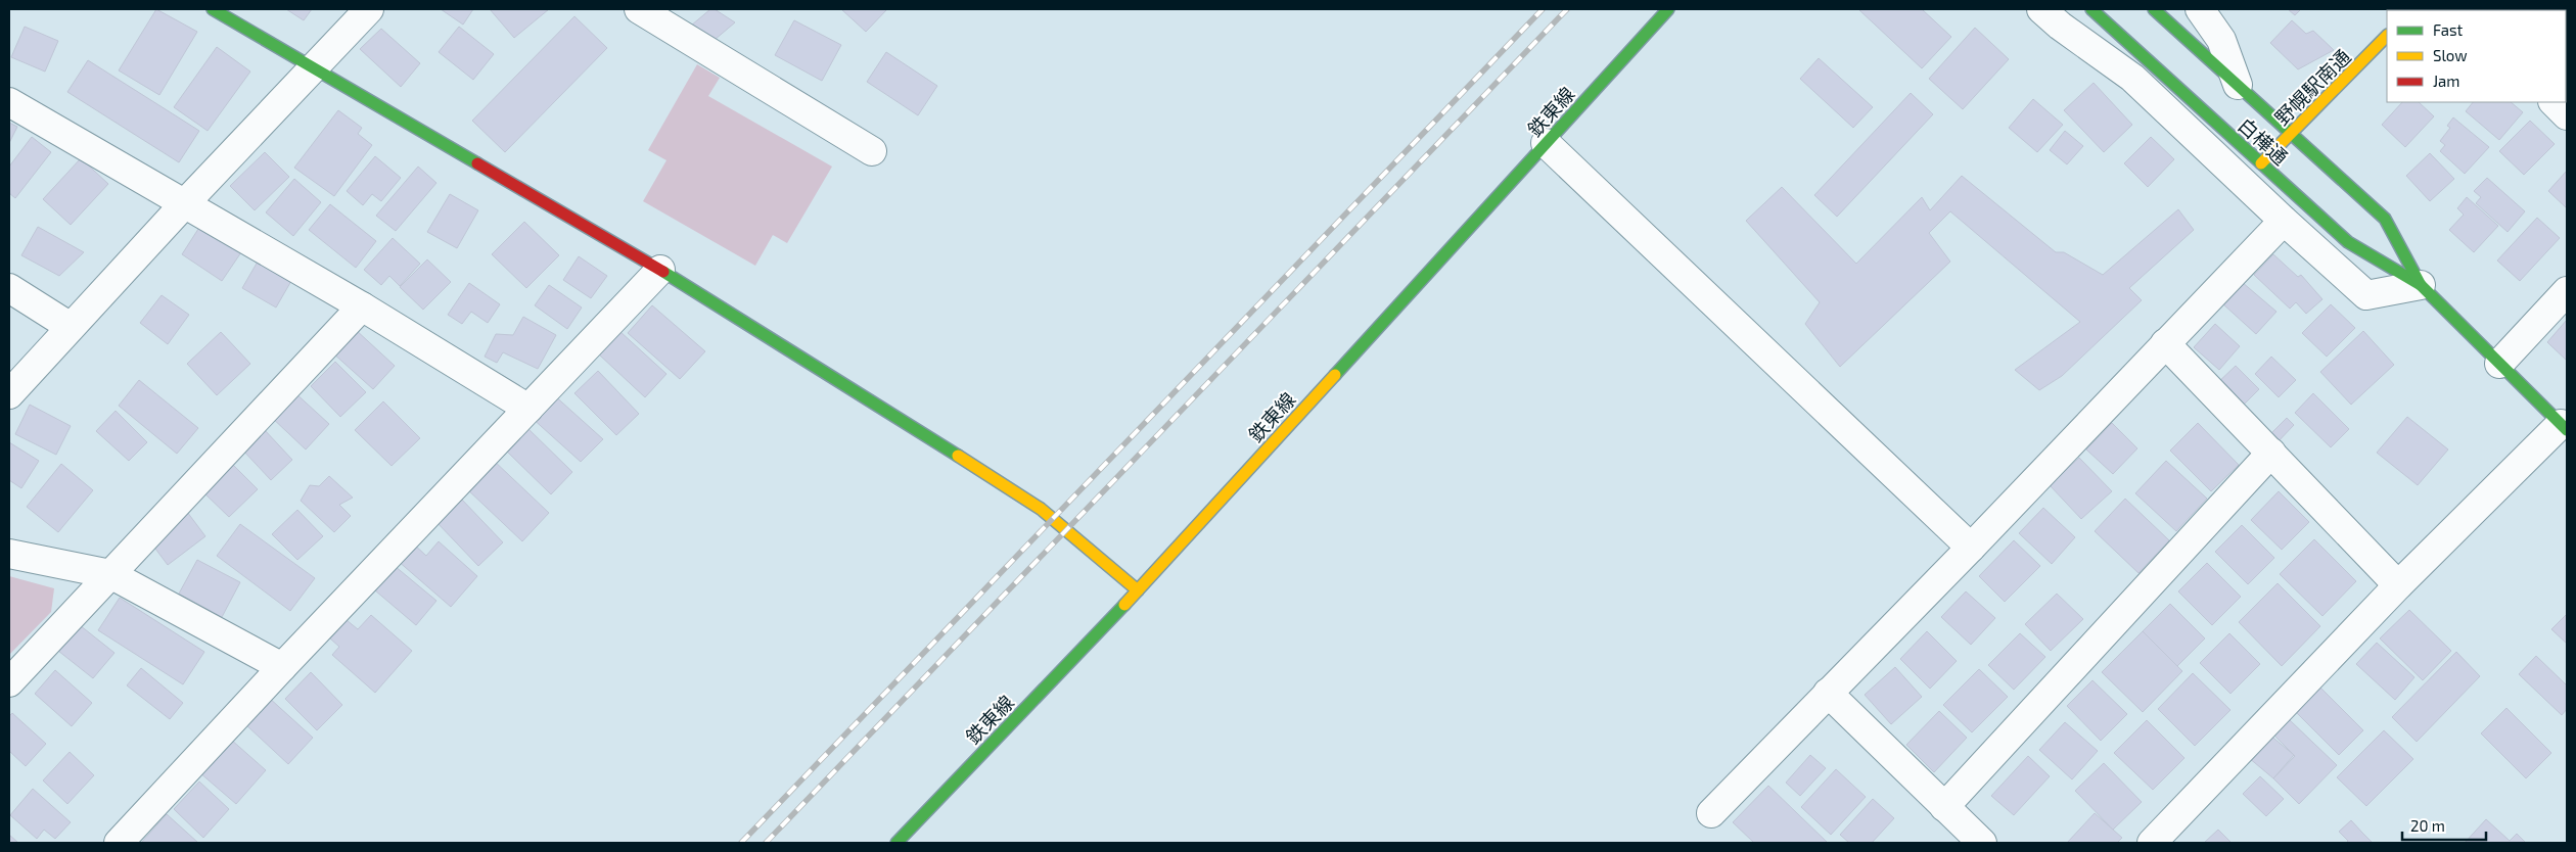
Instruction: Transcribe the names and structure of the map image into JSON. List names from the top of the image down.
{
  "streets": {
    "street": ["野幌駅南通", "鉄東線", "白樺通"]
  },
  "crossings": [
    ["野幌駅南通", "白樺通"]
  ],
  "legend": ["Fast", "Slow", "Jam"],
  "scale_bar": "20 m"
}
